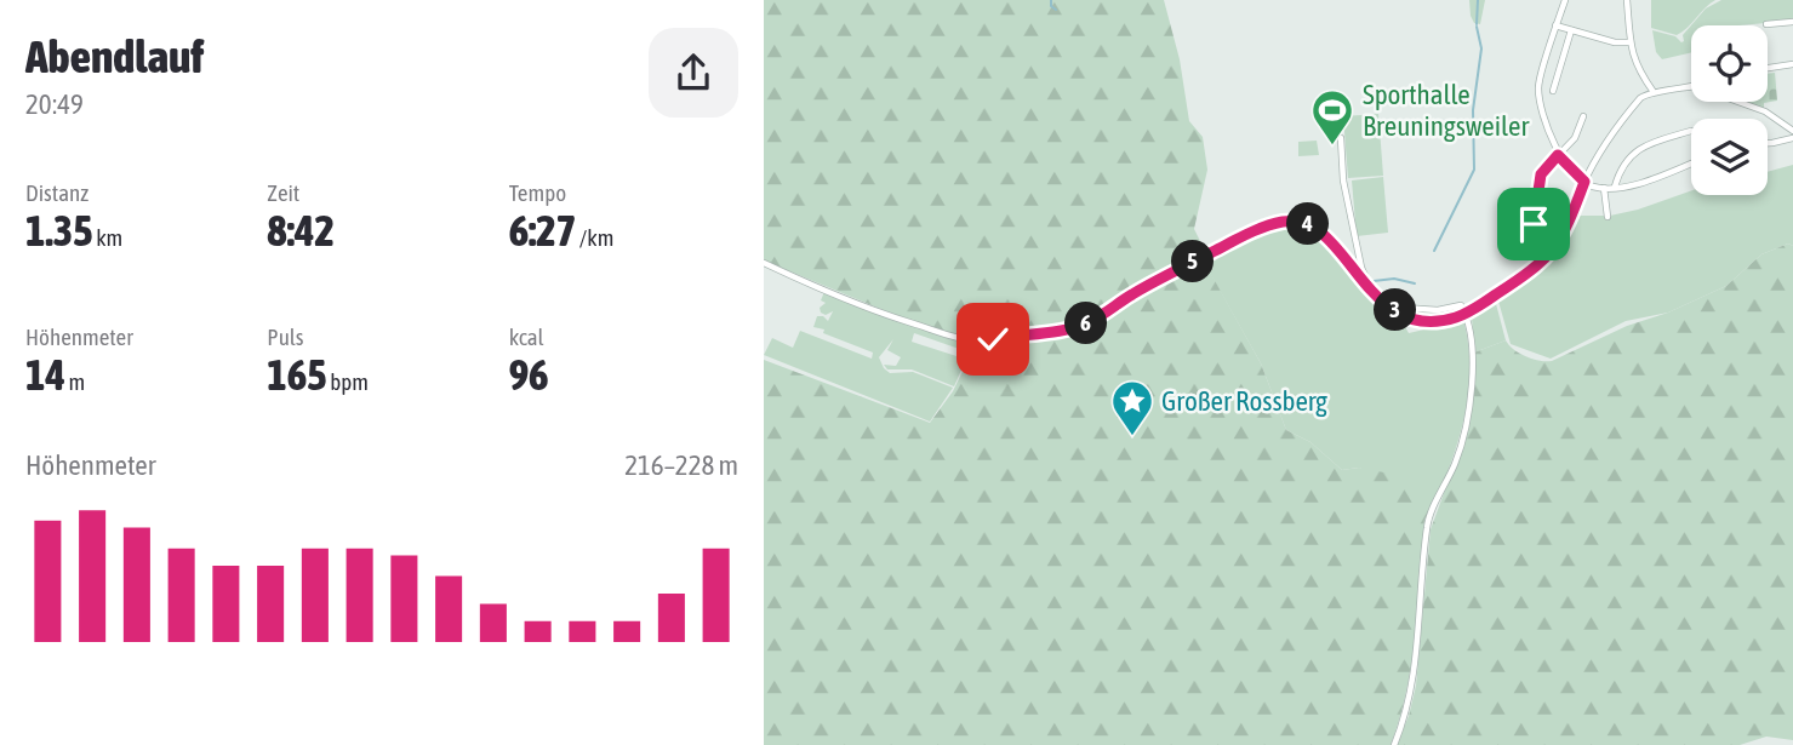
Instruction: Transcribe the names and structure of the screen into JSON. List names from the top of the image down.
{
  "places": {
    "sports": ["Sporthalle Breuningsweiler"],
    "place": ["Großer Rossberg"]
  },
  "page": {
    "heading": ["Abendlauf", "20:49"],
    "stats": [
      ["Distanz", "1.35 km"],
      ["Zeit", "8:42"],
      ["Tempo", "6:27 /km"],
      ["Höhenmeter", "14 m"],
      ["Puls", "165 bpm"],
      ["kcal", "96"]
    ],
    "pins": [
      "4",
      "5",
      "3",
      "6"
    ],
    "chart": ["Höhenmeter", "216–228 m"]
  }
}
